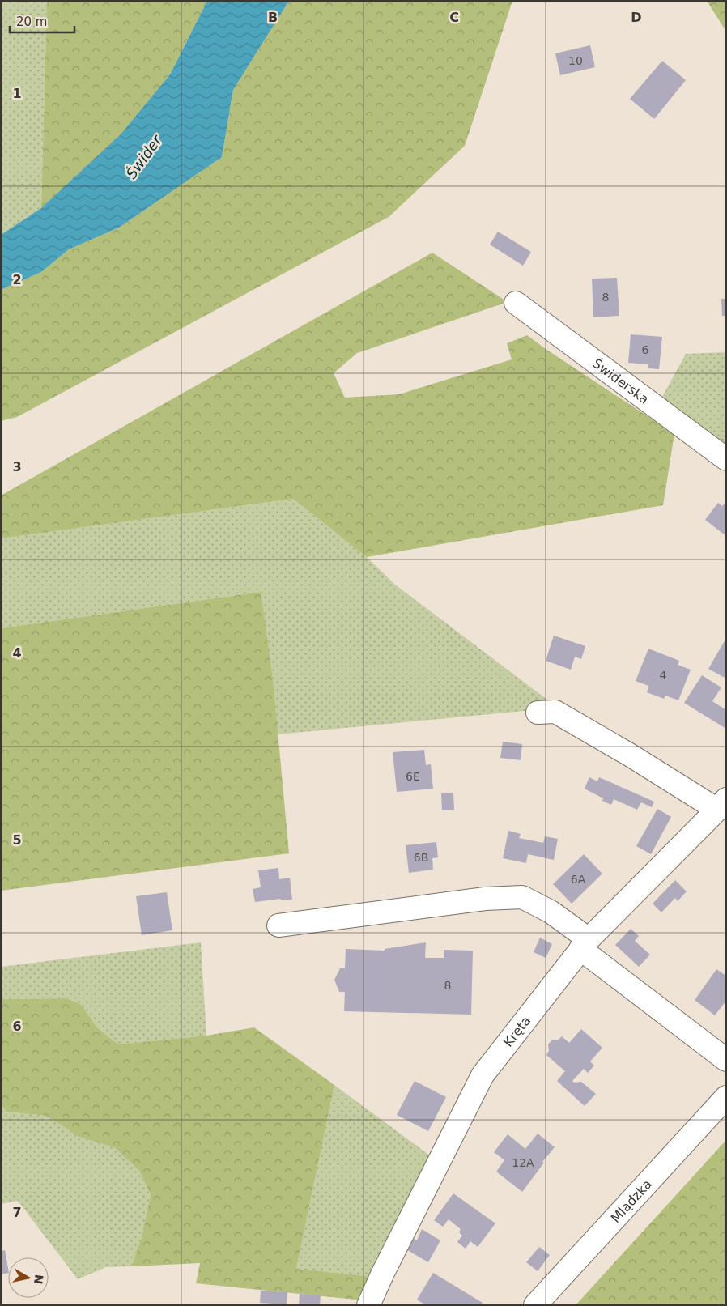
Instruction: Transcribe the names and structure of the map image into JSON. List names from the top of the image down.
{
  "streets": {
    "street": ["Świderska", "Kręta", "Mlądzka"]
  },
  "water": ["Świder"],
  "house_numbers": [
    "10",
    "8",
    "6",
    "4",
    "6E",
    "6B",
    "6A",
    "8",
    "12A"
  ],
  "scale_bar": "20 m",
  "north": "right",
  "grid": {
    "columns": ["B", "C", "D"],
    "rows": [
      "1",
      "2",
      "3",
      "4",
      "5",
      "6",
      "7"
    ]
  }
}
